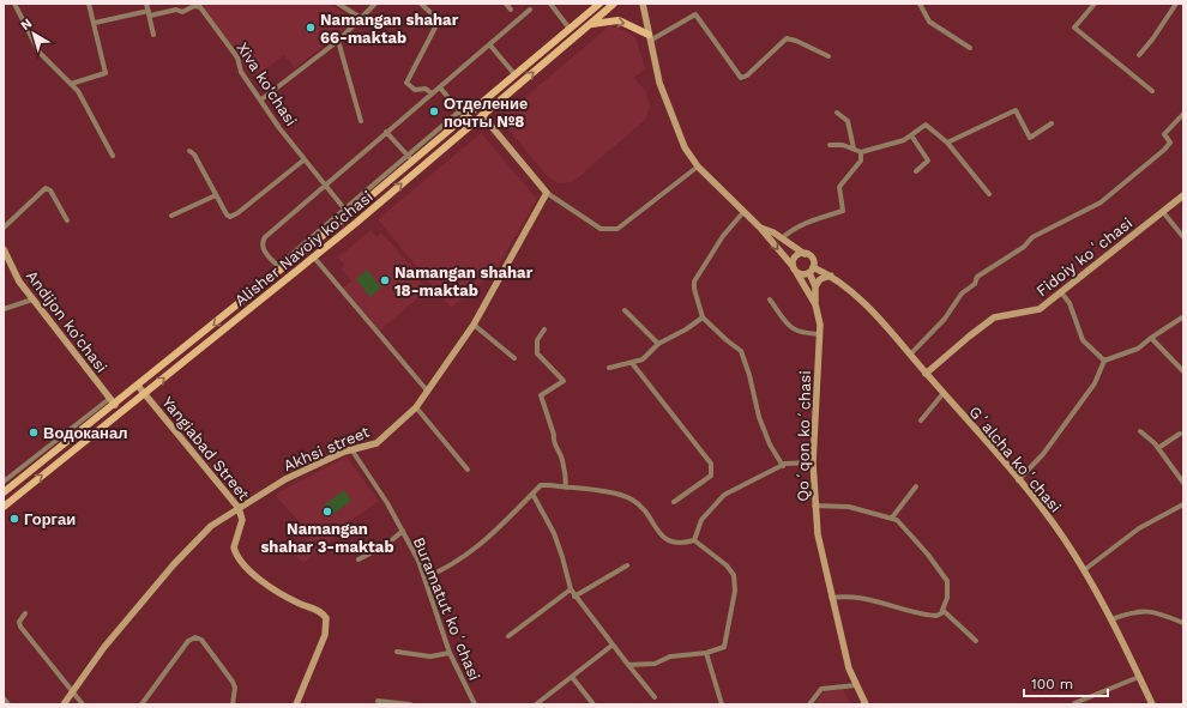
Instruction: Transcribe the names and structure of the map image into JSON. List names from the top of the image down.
{
  "streets": {
    "main road": ["Alisher Navoiy ko'chasi"],
    "street": [
      "Xiva ko'chasi",
      "Fidoiy koʻchasi",
      "Andijon ko'chasi",
      "Qoʻqon koʻchasi",
      "Yangiabad Street",
      "Akhsi street",
      "Gʻalcha koʻchasi",
      "Buramatut koʻchasi"
    ]
  },
  "crossings": [
    ["Xiva ko'chasi", "Alisher Navoiy ko'chasi"],
    ["Alisher Navoiy ko'chasi", "Andijon ko'chasi"],
    ["Alisher Navoiy ko'chasi", "Yangiabad Street"],
    ["Fidoiy koʻchasi", "Gʻalcha koʻchasi"],
    ["Qoʻqon koʻchasi", "Gʻalcha koʻchasi"],
    ["Yangiabad Street", "Akhsi street"],
    ["Akhsi street", "Buramatut koʻchasi"]
  ],
  "places": [
    "Namangan shahar 66-maktab",
    "Отделение почты №8",
    "Namangan shahar 18-maktab",
    "Водоканал",
    "Namangan shahar 3-maktab",
    "Горгаи"
  ],
  "scale_bar": "100 m",
  "north": "top left"
}
